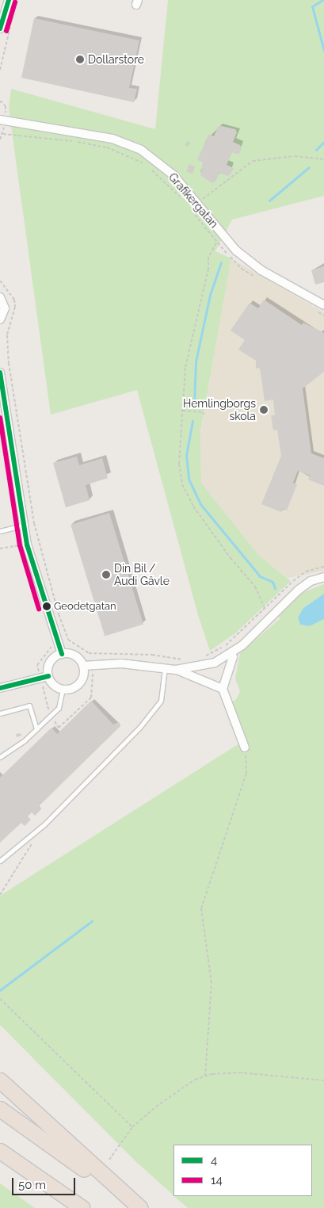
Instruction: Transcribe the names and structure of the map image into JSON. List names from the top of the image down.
{
  "streets": {
    "street": ["Grafikergatan"]
  },
  "places": [
    "Dollarstore",
    "Hemlingborgs skola",
    "Din Bil / Audi Gävle",
    "Geodetgatan"
  ],
  "lines": ["transit line 4", "transit line 14"],
  "legend": ["4", "14"],
  "scale_bar": "50 m"
}
